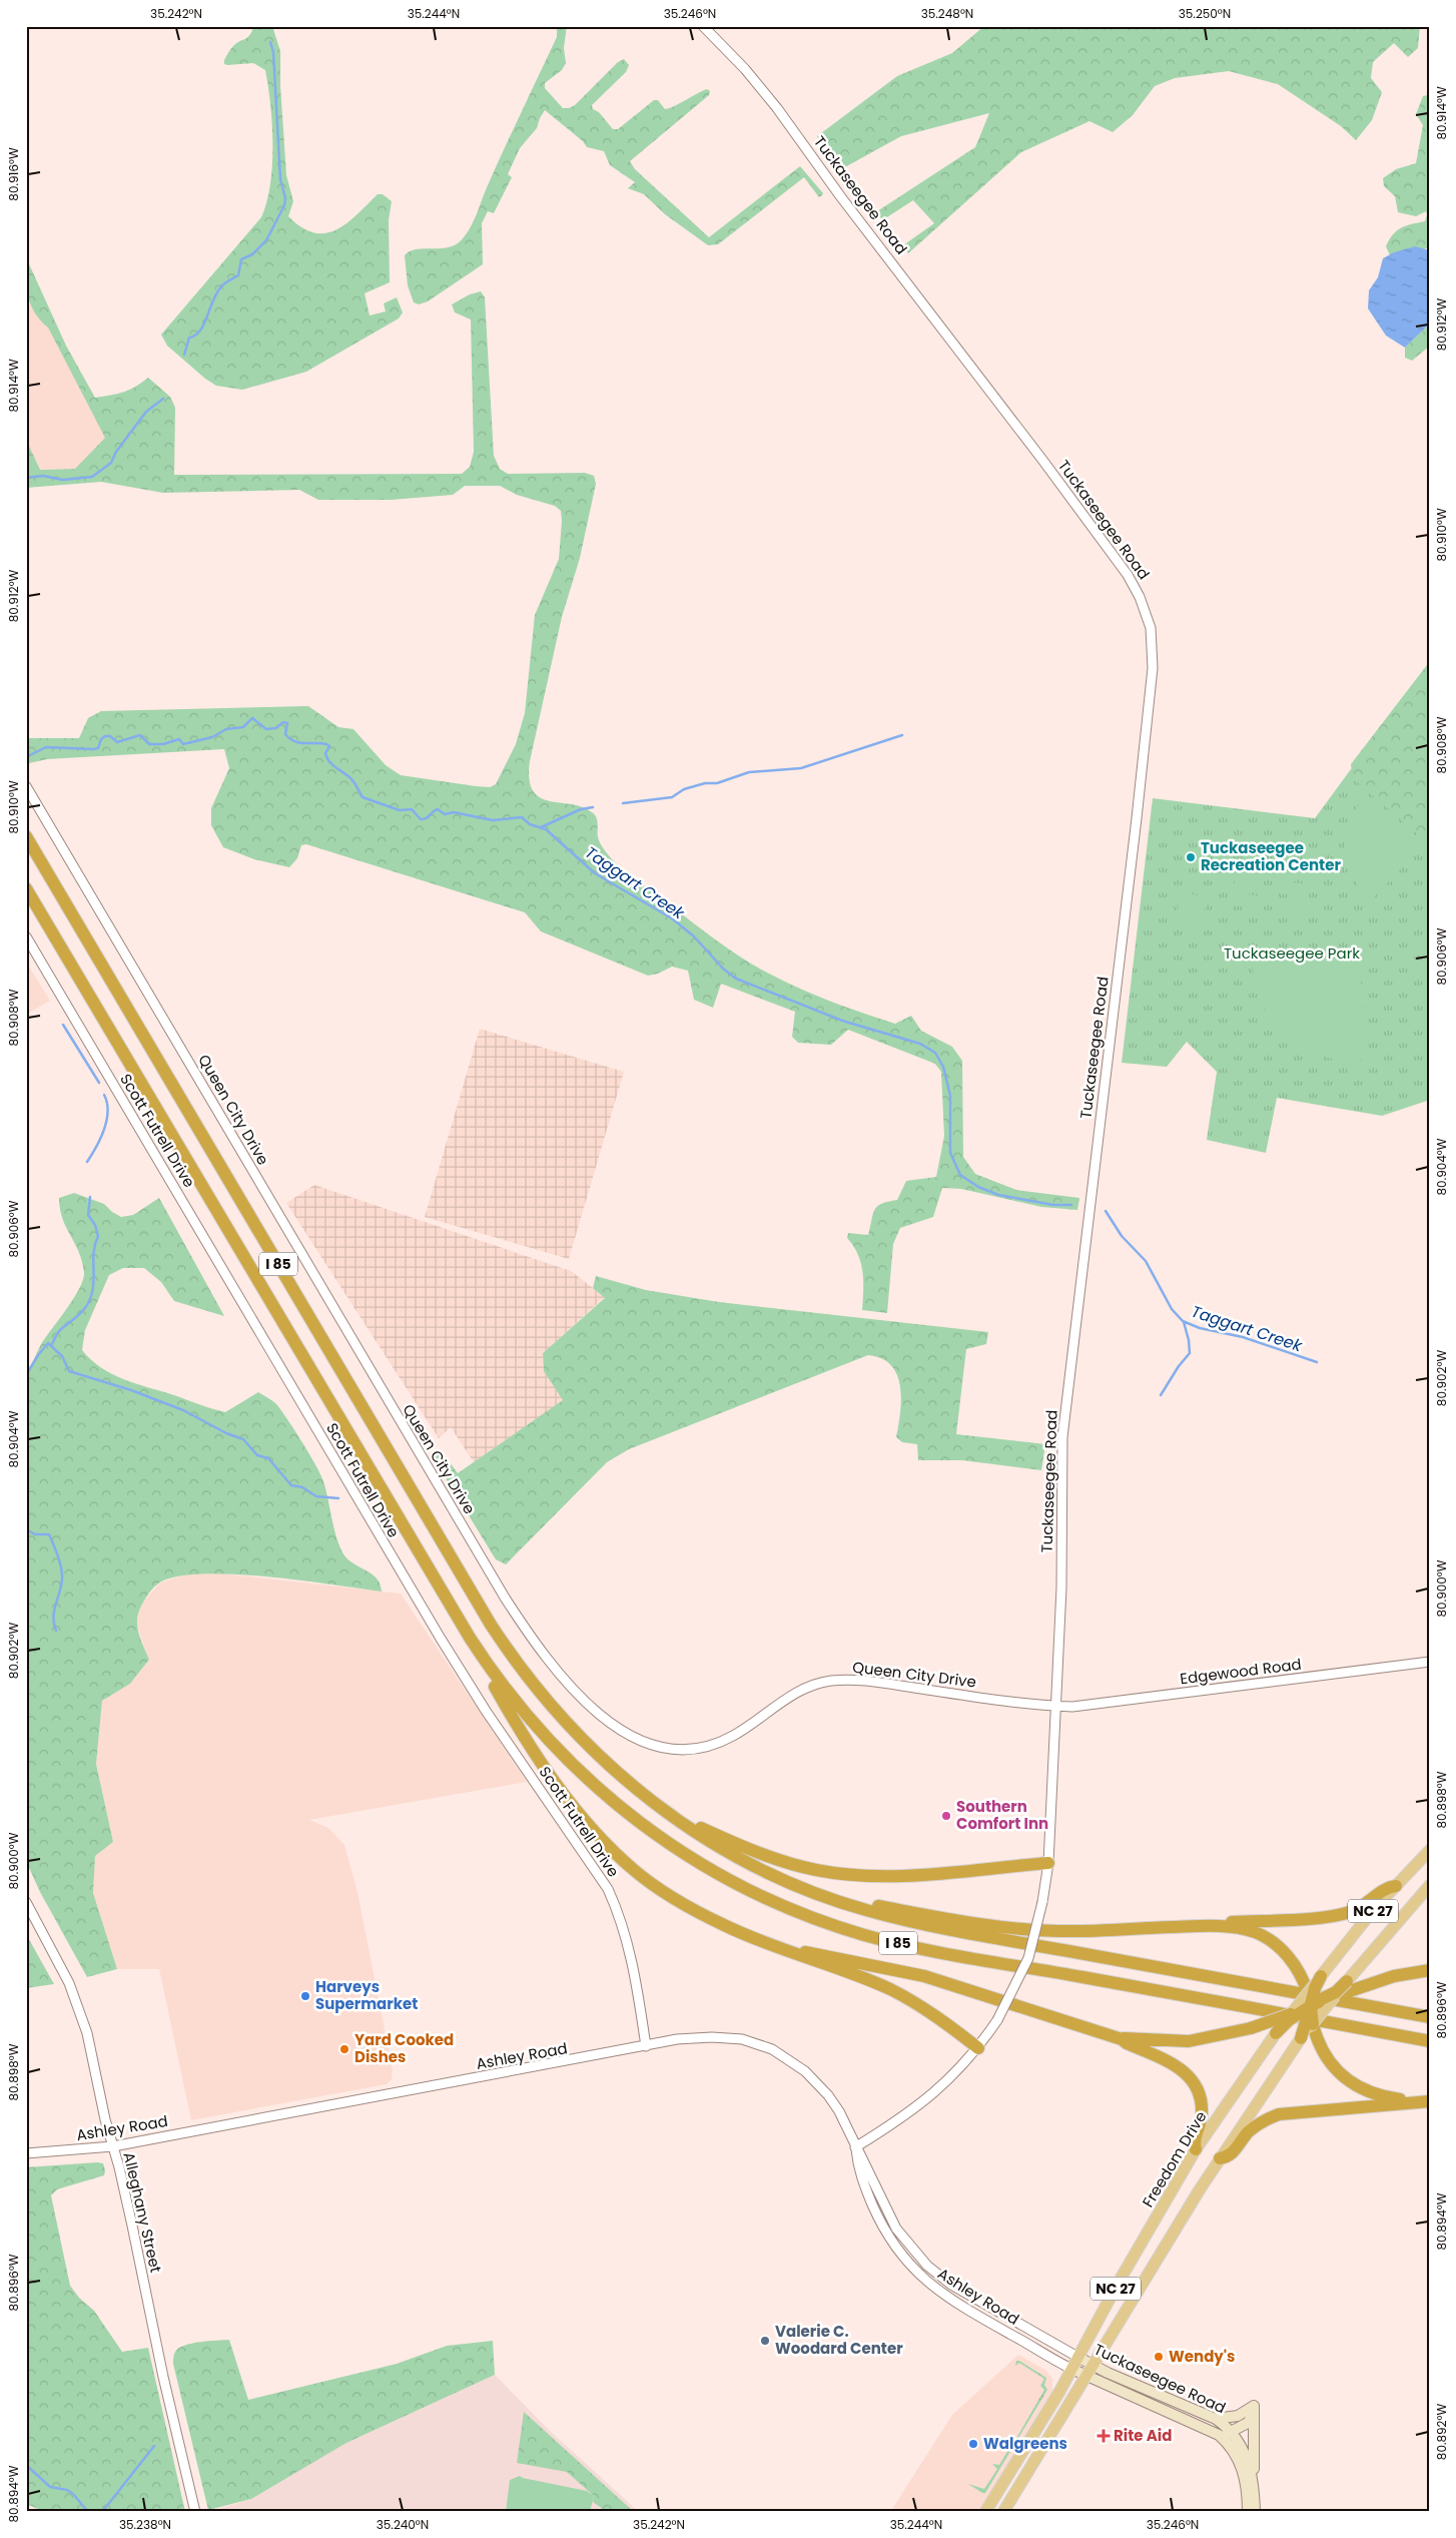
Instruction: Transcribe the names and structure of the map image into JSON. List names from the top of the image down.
{
  "streets": {
    "highway": ["I 85"],
    "main road": ["Tuckaseegee Road", "NC 27", "Freedom Drive"],
    "street": [
      "Queen City Drive",
      "Scott Futrell Drive",
      "Edgewood Road",
      "Ashley Road",
      "Alleghany Street"
    ]
  },
  "crossings": [
    ["Tuckaseegee Road", "Queen City Drive"],
    ["Tuckaseegee Road", "Edgewood Road"],
    ["Tuckaseegee Road", "NC 27"],
    ["Tuckaseegee Road", "Ashley Road"],
    ["Tuckaseegee Road", "Freedom Drive"],
    ["Queen City Drive", "Edgewood Road"],
    ["Scott Futrell Drive", "Ashley Road"],
    ["Ashley Road", "Freedom Drive"],
    ["Ashley Road", "Alleghany Street"]
  ],
  "water": ["Taggart Creek"],
  "parks": ["Tuckaseegee Park"],
  "places": {
    "other": [
      "Tuckaseegee Recreation Center",
      "Southern Comfort Inn",
      "Harveys Supermarket",
      "Yard Cooked Dishes",
      "Valerie C. Woodard Center",
      "Wendy's",
      "Walgreens"
    ],
    "health": ["Rite Aid"]
  },
  "coordinates": [
    "35.242°N",
    "35.244°N",
    "35.246°N",
    "35.248°N",
    "35.250°N",
    "80.914°W",
    "80.916°W",
    "80.912°W",
    "80.910°W",
    "80.908°W",
    "80.906°W",
    "80.904°W",
    "80.902°W",
    "80.900°W",
    "80.898°W",
    "80.896°W",
    "80.894°W",
    "80.892°W",
    "35.238°N",
    "35.240°N"
  ]
}
